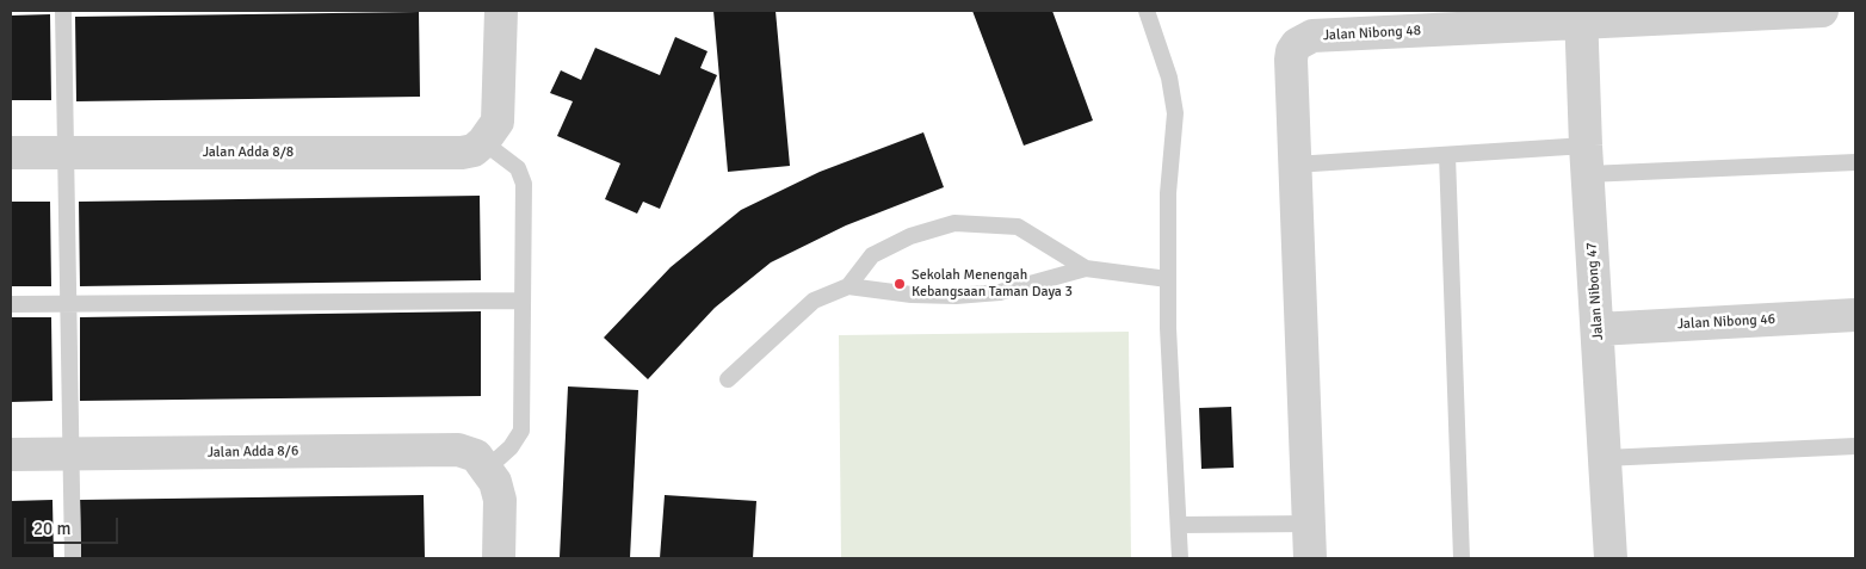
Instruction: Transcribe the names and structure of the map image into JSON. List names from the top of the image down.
{
  "streets": {
    "street": [
      "Jalan Nibong 48",
      "Jalan Adda 8/8",
      "Jalan Nibong 47",
      "Jalan Nibong 46",
      "Jalan Adda 8/6"
    ]
  },
  "crossings": [
    ["Jalan Nibong 48", "Jalan Nibong 47"],
    ["Jalan Nibong 47", "Jalan Nibong 46"]
  ],
  "places": ["Sekolah Menengah Kebangsaan Taman Daya 3"],
  "scale_bar": "20 m"
}
